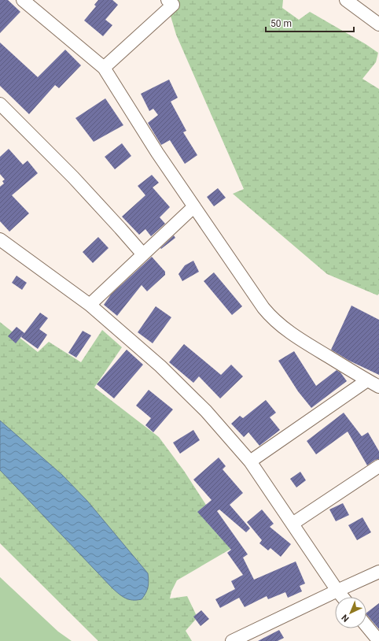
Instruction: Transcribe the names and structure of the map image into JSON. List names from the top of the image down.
{
  "scale_bar": "50 m",
  "north": "bottom left"
}
